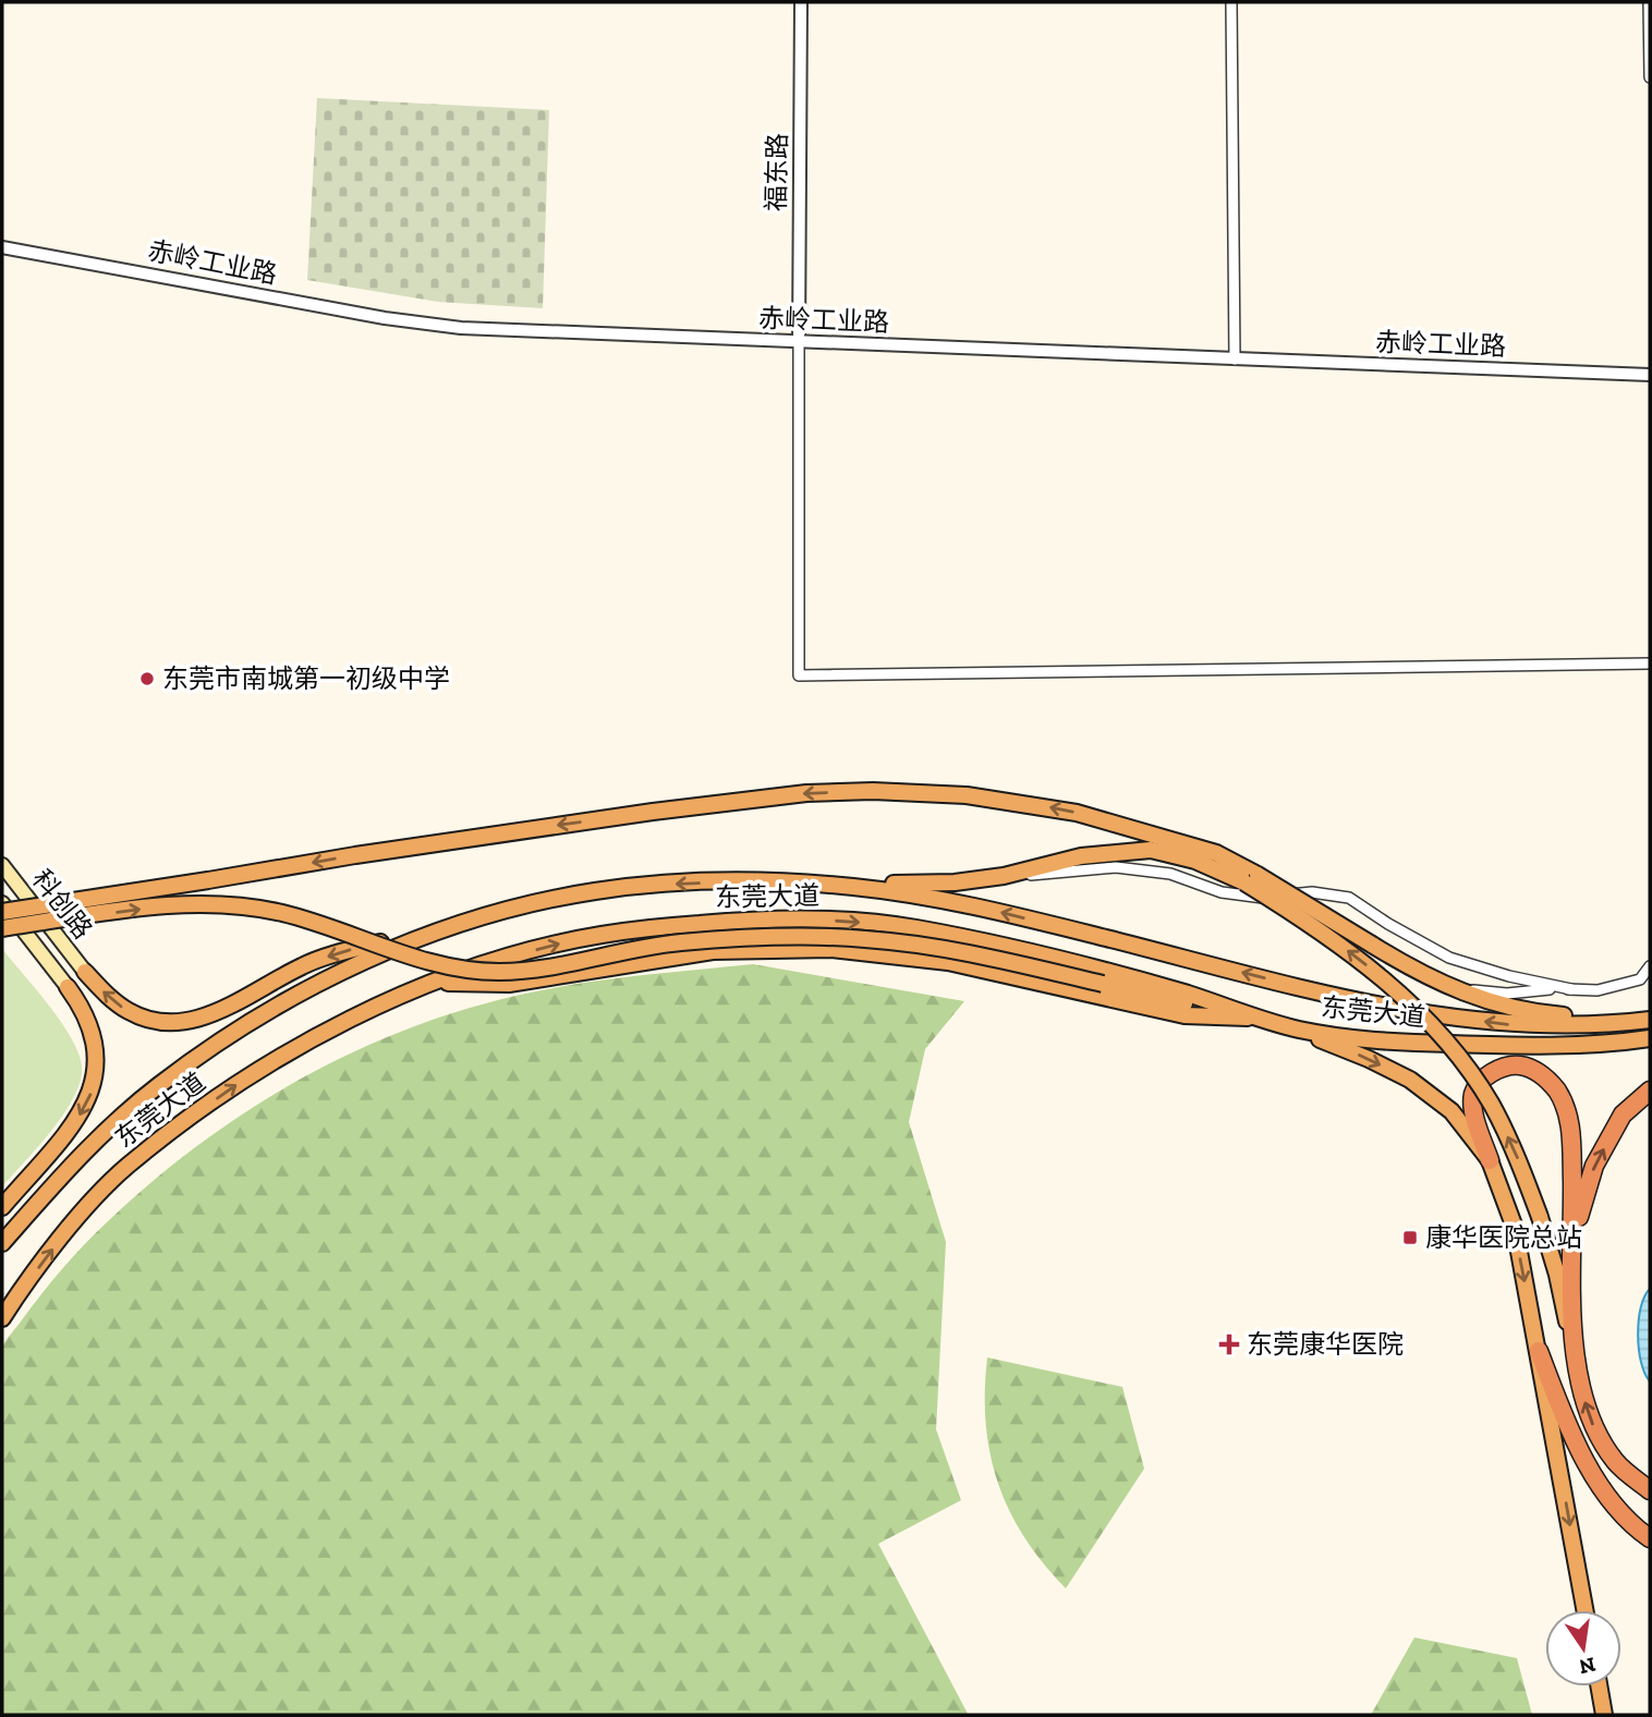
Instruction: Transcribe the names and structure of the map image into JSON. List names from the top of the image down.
{
  "streets": {
    "highway": ["东莞大道"],
    "main road": ["科创路"],
    "street": ["福东路", "赤岭工业路"]
  },
  "crossings": [
    ["福东路", "赤岭工业路"]
  ],
  "places": {
    "other": ["东莞市南城第一初级中学"],
    "transit": ["康华医院总站"],
    "health": ["东莞康华医院"]
  },
  "north": "bottom"
}
